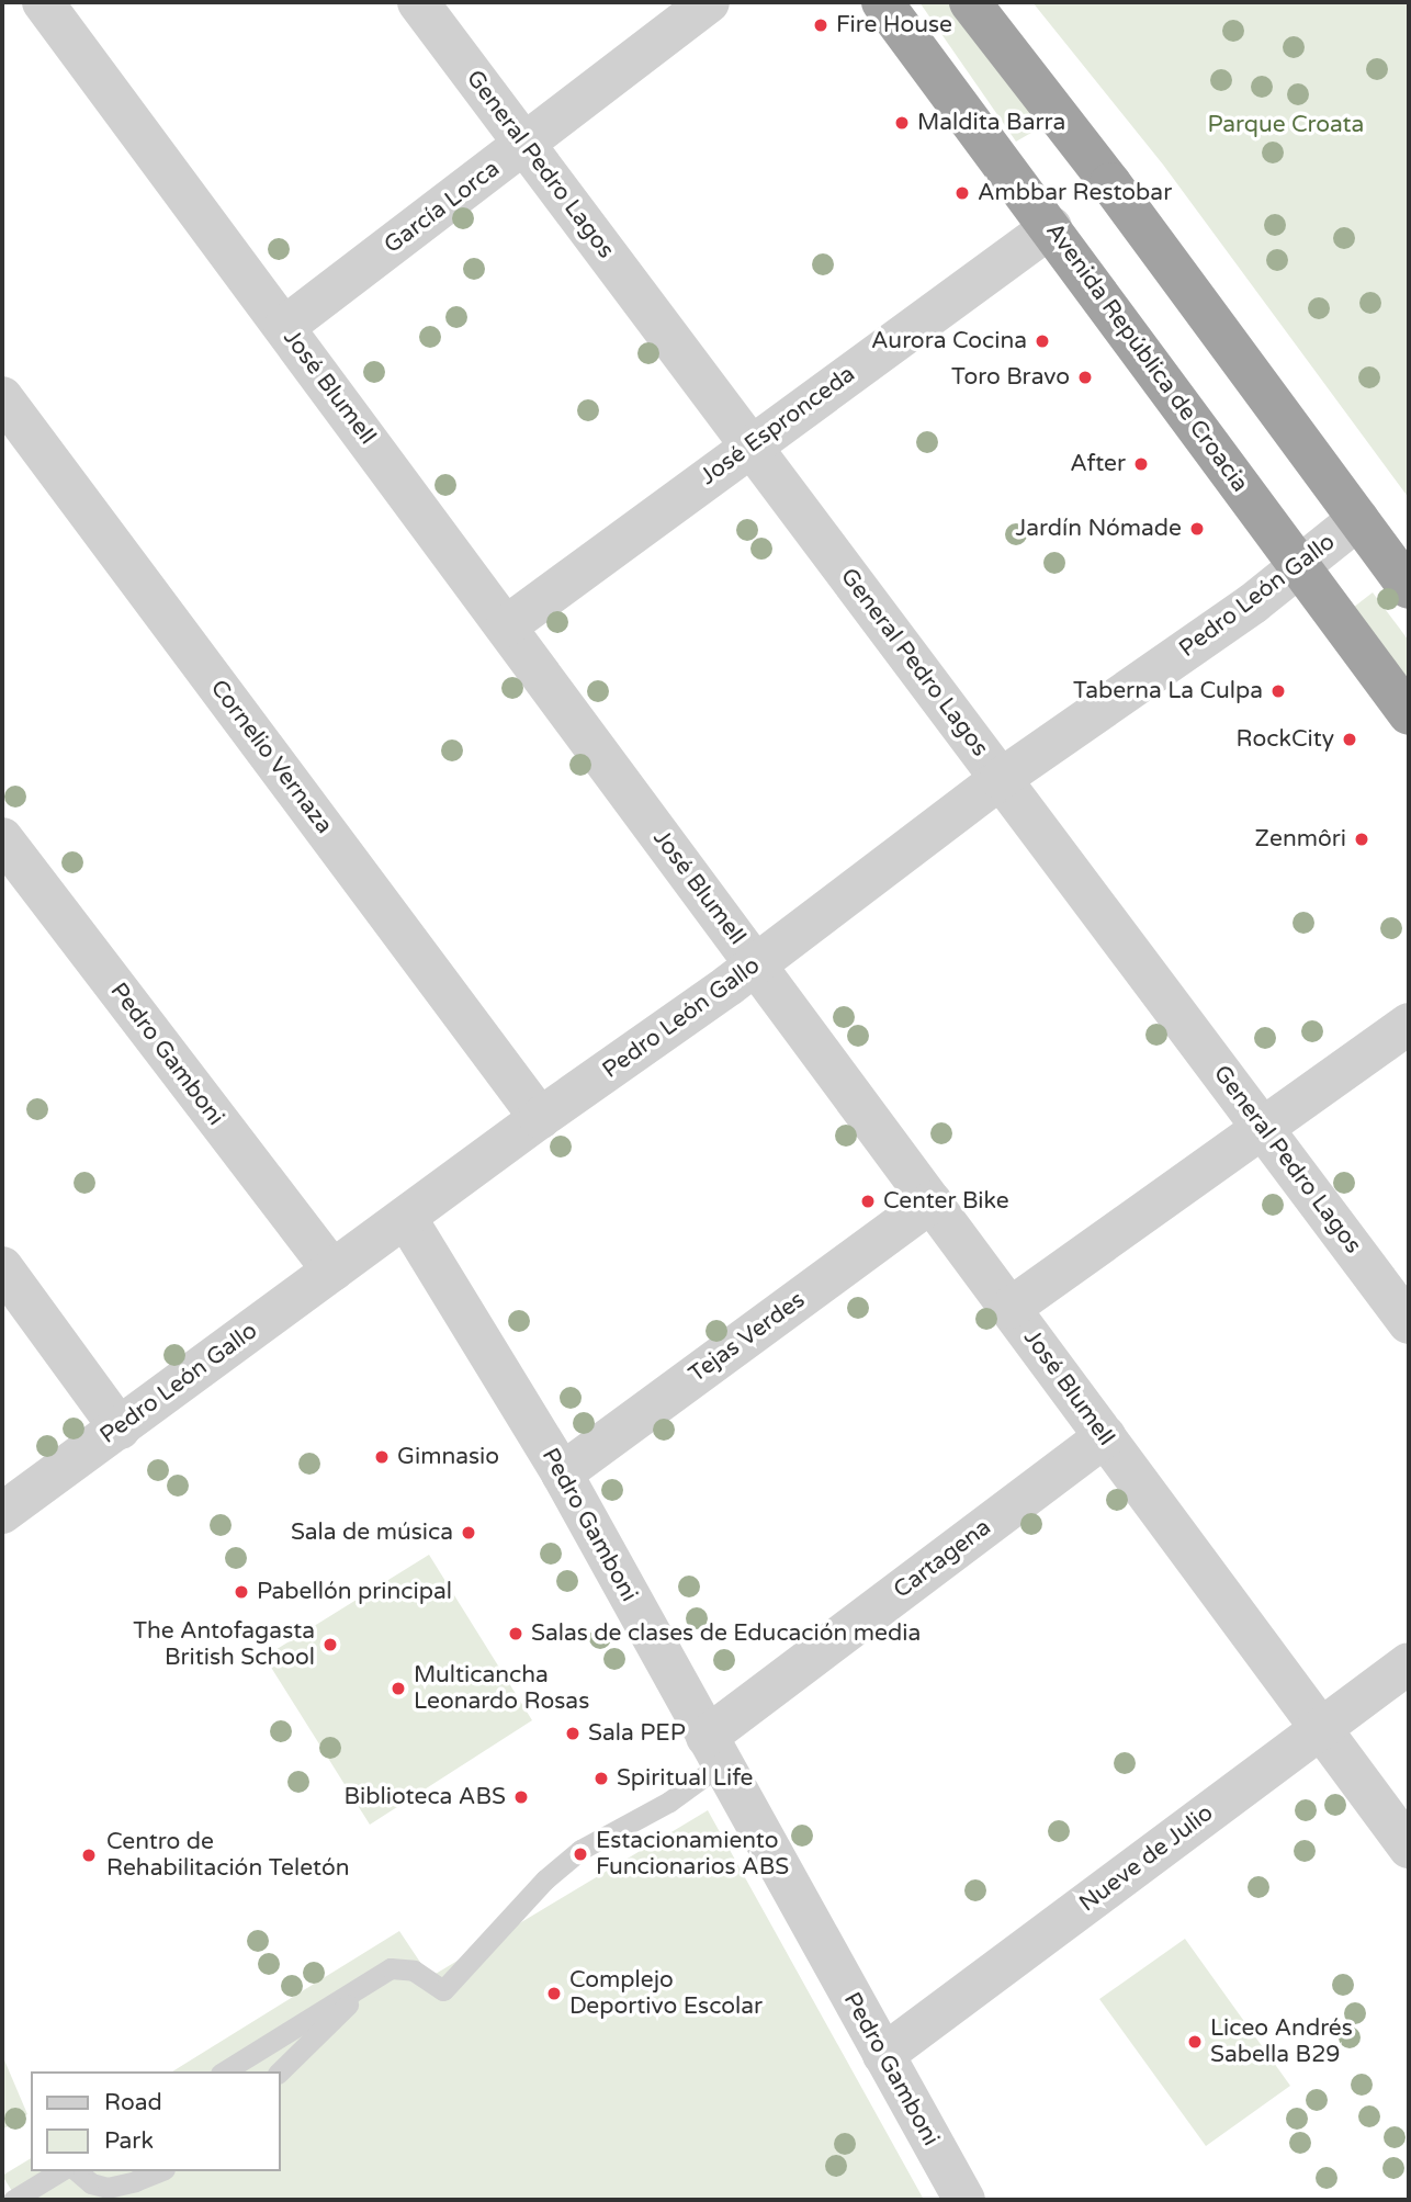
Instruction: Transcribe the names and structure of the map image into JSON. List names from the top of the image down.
{
  "streets": {
    "highway": ["Avenida República de Croacia"],
    "street": [
      "General Pedro Lagos",
      "García Lorca",
      "José Blumell",
      "José Espronceda",
      "Pedro León Gallo",
      "Cornelio Vernaza",
      "Pedro Gamboni",
      "Tejas Verdes",
      "Cartagena",
      "Nueve de Julio"
    ]
  },
  "crossings": [
    ["General Pedro Lagos", "García Lorca"],
    ["General Pedro Lagos", "José Espronceda"],
    ["General Pedro Lagos", "Pedro León Gallo"],
    ["García Lorca", "José Blumell"],
    ["Avenida República de Croacia", "José Espronceda"],
    ["Avenida República de Croacia", "Pedro León Gallo"],
    ["José Blumell", "José Espronceda"],
    ["José Blumell", "Pedro León Gallo"],
    ["José Blumell", "Tejas Verdes"],
    ["José Blumell", "Cartagena"],
    ["José Blumell", "Nueve de Julio"],
    ["Pedro León Gallo", "Cornelio Vernaza"],
    ["Pedro León Gallo", "Pedro Gamboni"],
    ["Pedro Gamboni", "Tejas Verdes"],
    ["Pedro Gamboni", "Cartagena"],
    ["Pedro Gamboni", "Nueve de Julio"]
  ],
  "parks": ["Parque Croata"],
  "places": [
    "Fire House",
    "Maldita Barra",
    "Ambbar Restobar",
    "Aurora Cocina",
    "Toro Bravo",
    "After",
    "Jardín Nómade",
    "Taberna La Culpa",
    "RockCity",
    "Zenmôri",
    "Center Bike",
    "Gimnasio",
    "Sala de música",
    "Pabellón principal",
    "Salas de clases de Educación media",
    "The Antofagasta British School",
    "Multicancha Leonardo Rosas",
    "Sala PEP",
    "Spiritual Life",
    "Biblioteca ABS",
    "Estacionamiento Funcionarios ABS",
    "Centro de Rehabilitación Teletón",
    "Complejo Deportivo Escolar",
    "Liceo Andrés Sabella B29"
  ],
  "legend": ["Road", "Park"]
}
